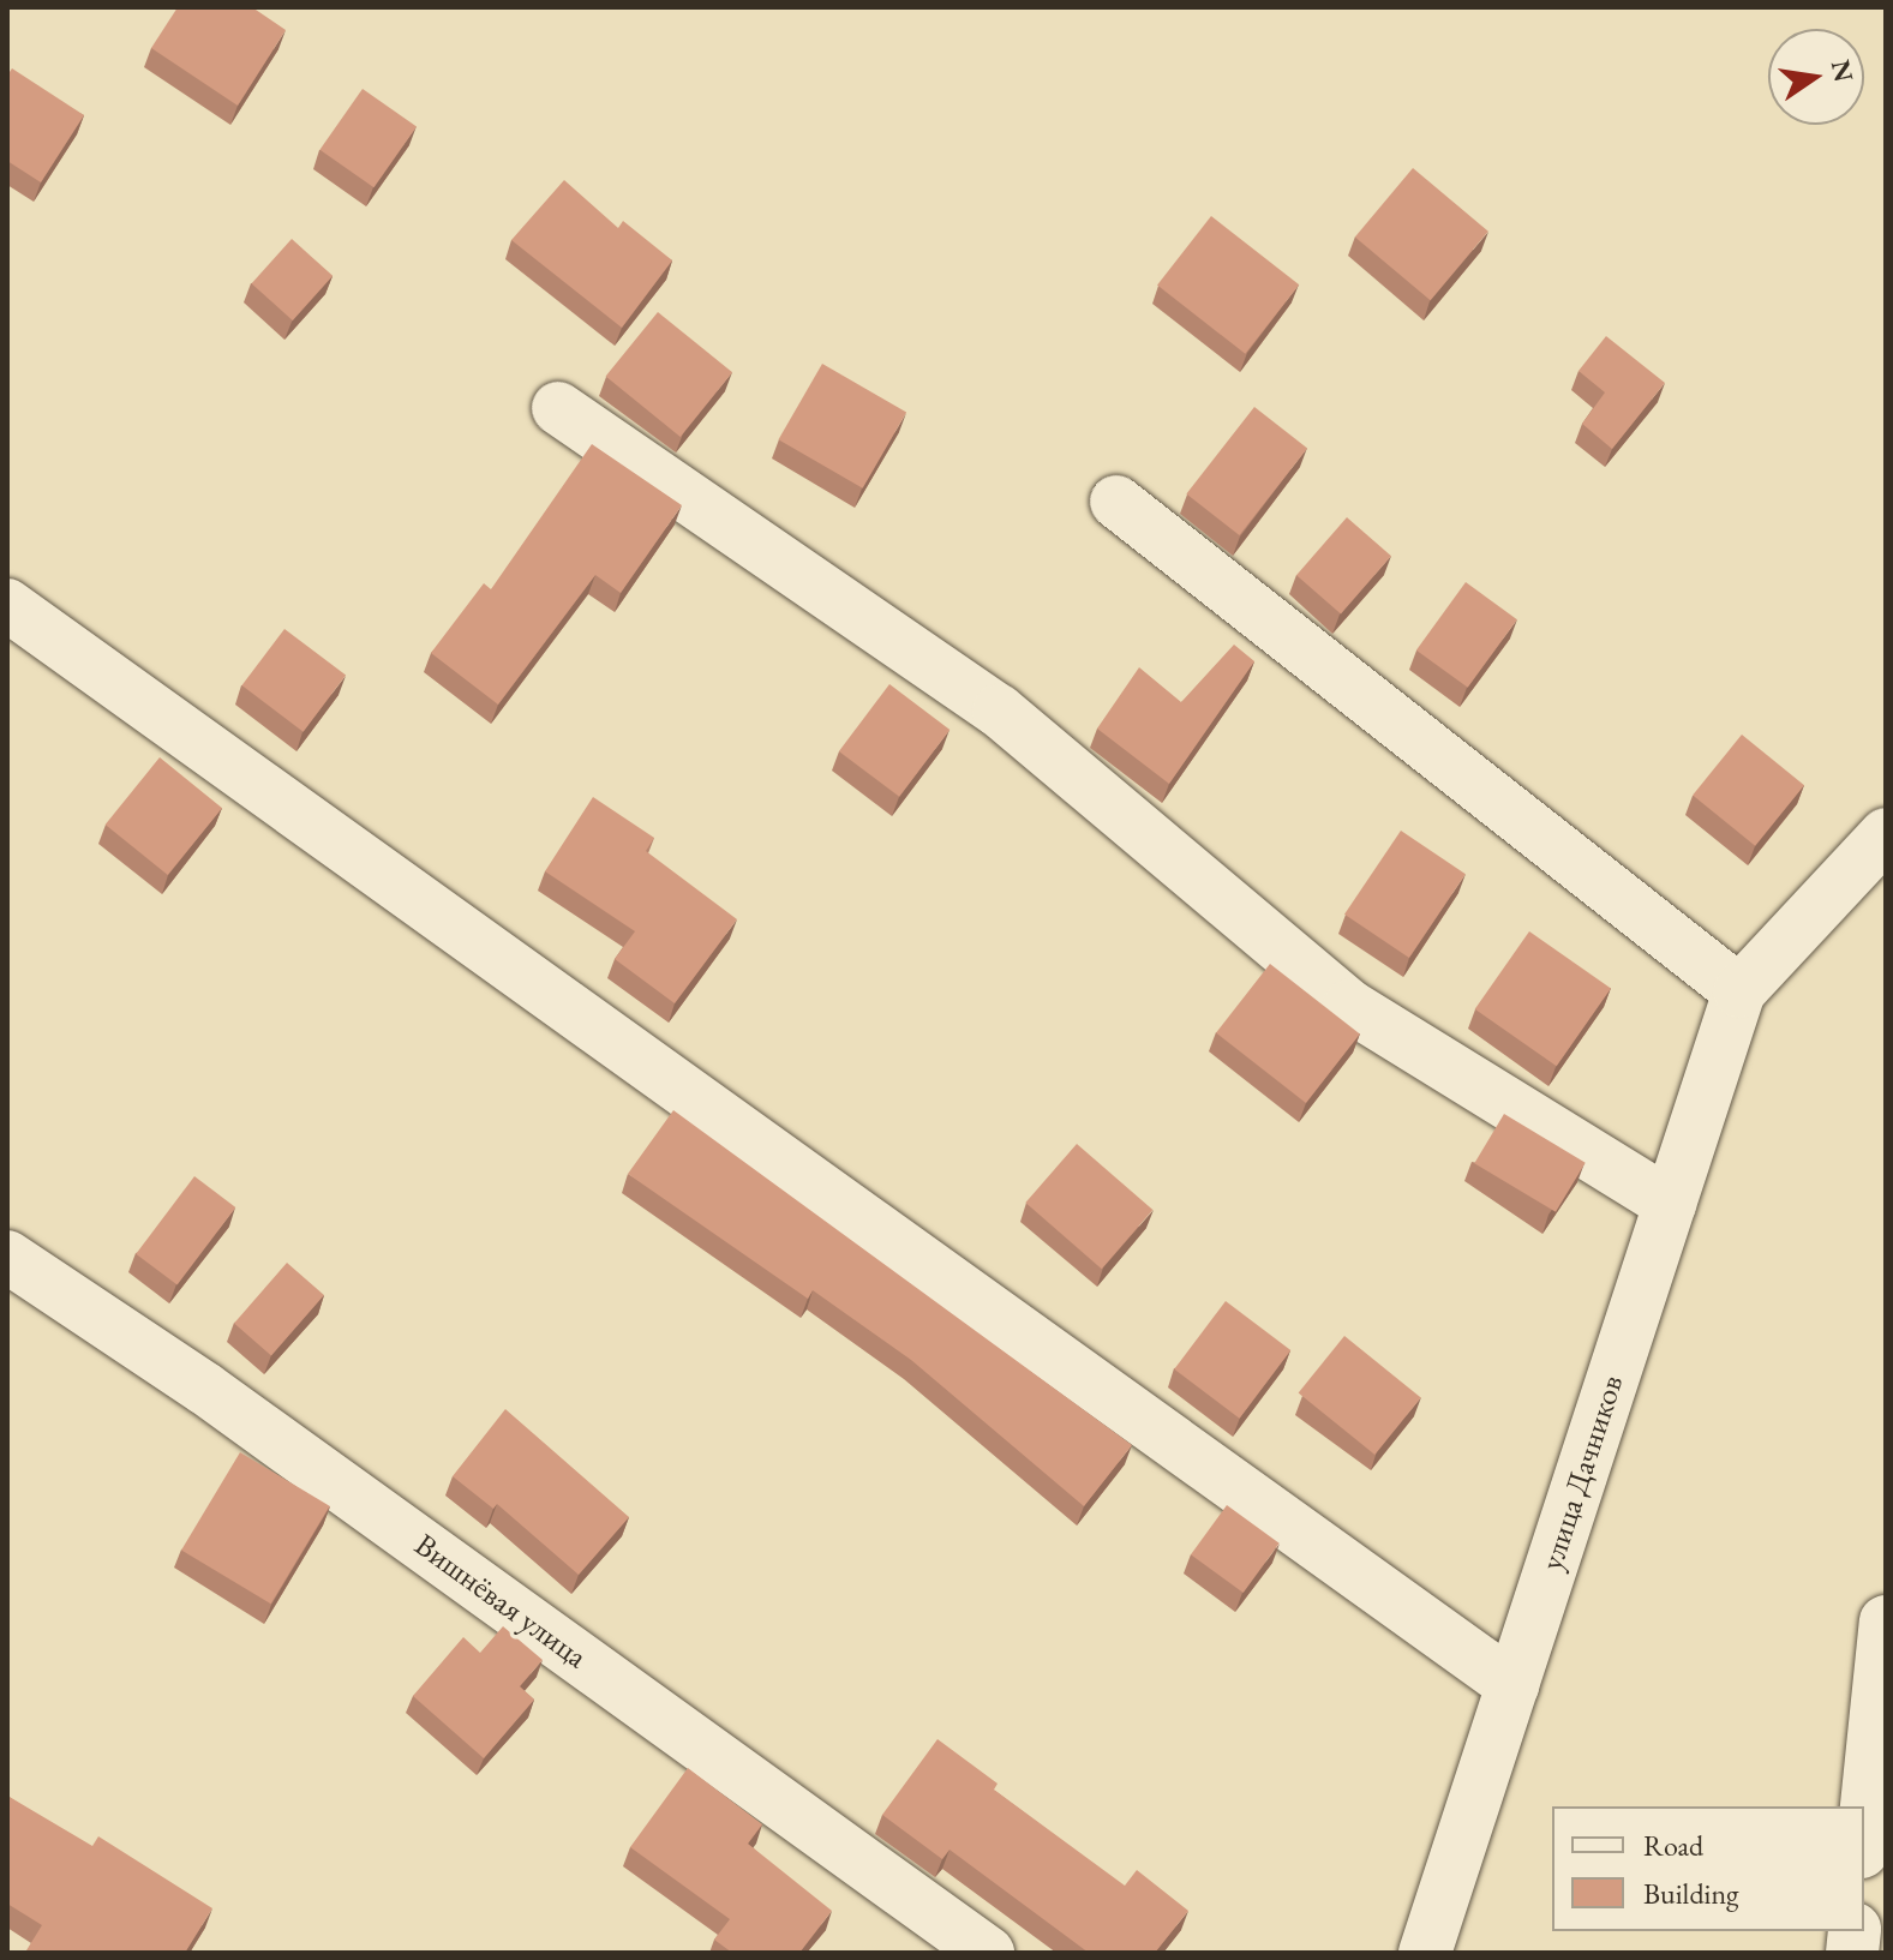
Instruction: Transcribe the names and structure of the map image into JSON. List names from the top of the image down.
{
  "streets": {
    "street": ["улица Дачников", "Вишнёвая улица"]
  },
  "legend": ["Road", "Building"],
  "north": "right"
}
